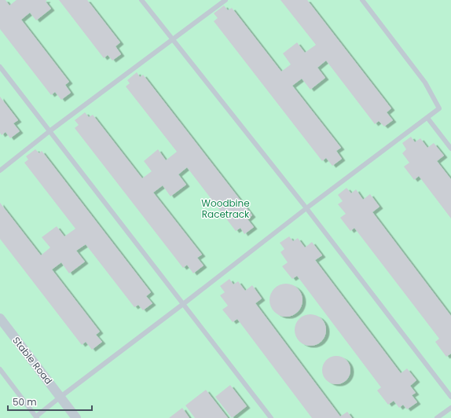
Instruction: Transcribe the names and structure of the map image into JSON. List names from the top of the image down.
{
  "streets": {
    "street": ["Stable Road"]
  },
  "parks": ["Woodbine Racetrack"],
  "scale_bar": "50 m"
}
